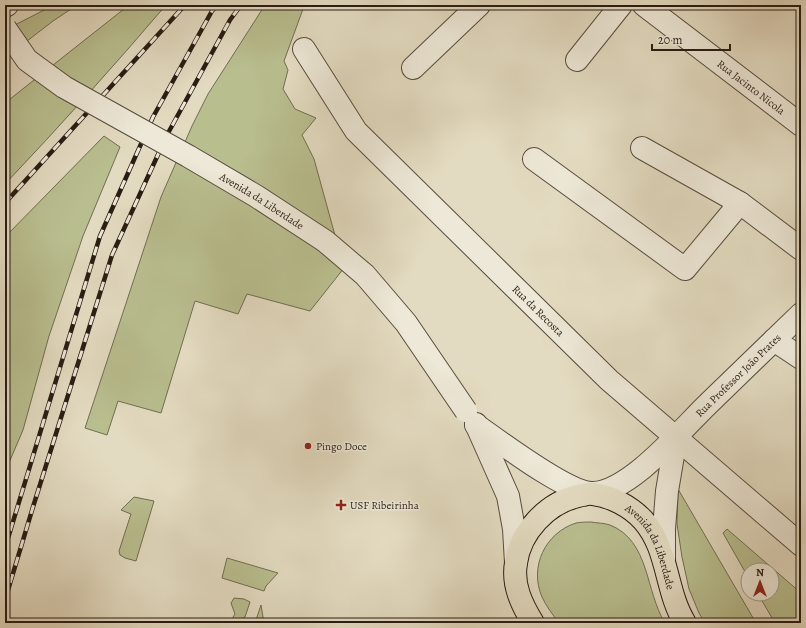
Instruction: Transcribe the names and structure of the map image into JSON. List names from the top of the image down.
{
  "streets": {
    "main road": ["Avenida da Liberdade"],
    "street": ["Rua Jacinto Nicola", "Rua da Recosta", "Rua Professor João Prates"]
  },
  "crossings": [
    ["Avenida da Liberdade", "Rua Professor João Prates"],
    ["Rua da Recosta", "Rua Professor João Prates"]
  ],
  "places": {
    "other": ["Pingo Doce"],
    "health": ["USF Ribeirinha"]
  },
  "scale_bar": "20 m",
  "north": "top"
}
